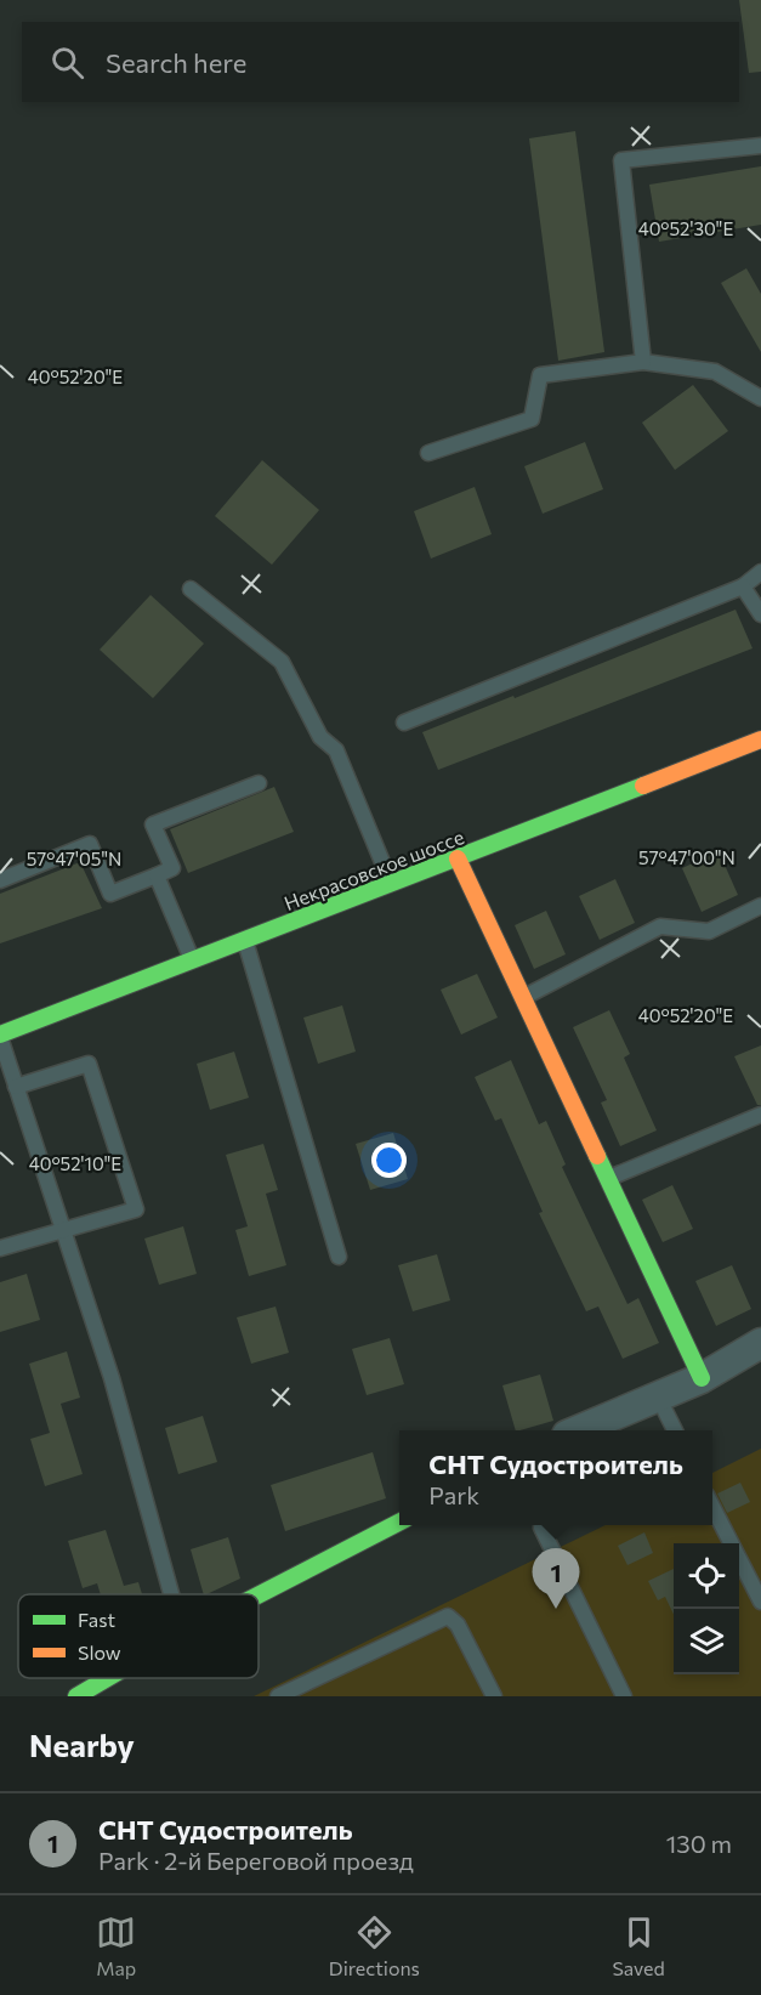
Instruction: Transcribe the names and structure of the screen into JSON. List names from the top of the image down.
{
  "streets": {
    "street": ["Некрасовское шоссе"]
  },
  "legend": ["Fast", "Slow"],
  "page": {
    "search": "Search here",
    "popup": ["СНТ Судостроитель", "Park"],
    "pins": "1",
    "heading": "Nearby",
    "list": [
      {
        "mark": "1",
        "name": "СНТ Судостроитель",
        "note": "Park · 2-й Береговой проезд",
        "value": "130 m"
      }
    ],
    "nav": ["Map", "Directions", "Saved"]
  },
  "coordinates": [
    "40°52'30\"E",
    "40°52'20\"E",
    "57°47'00\"N",
    "57°47'05\"N",
    "40°52'10\"E"
  ]
}
